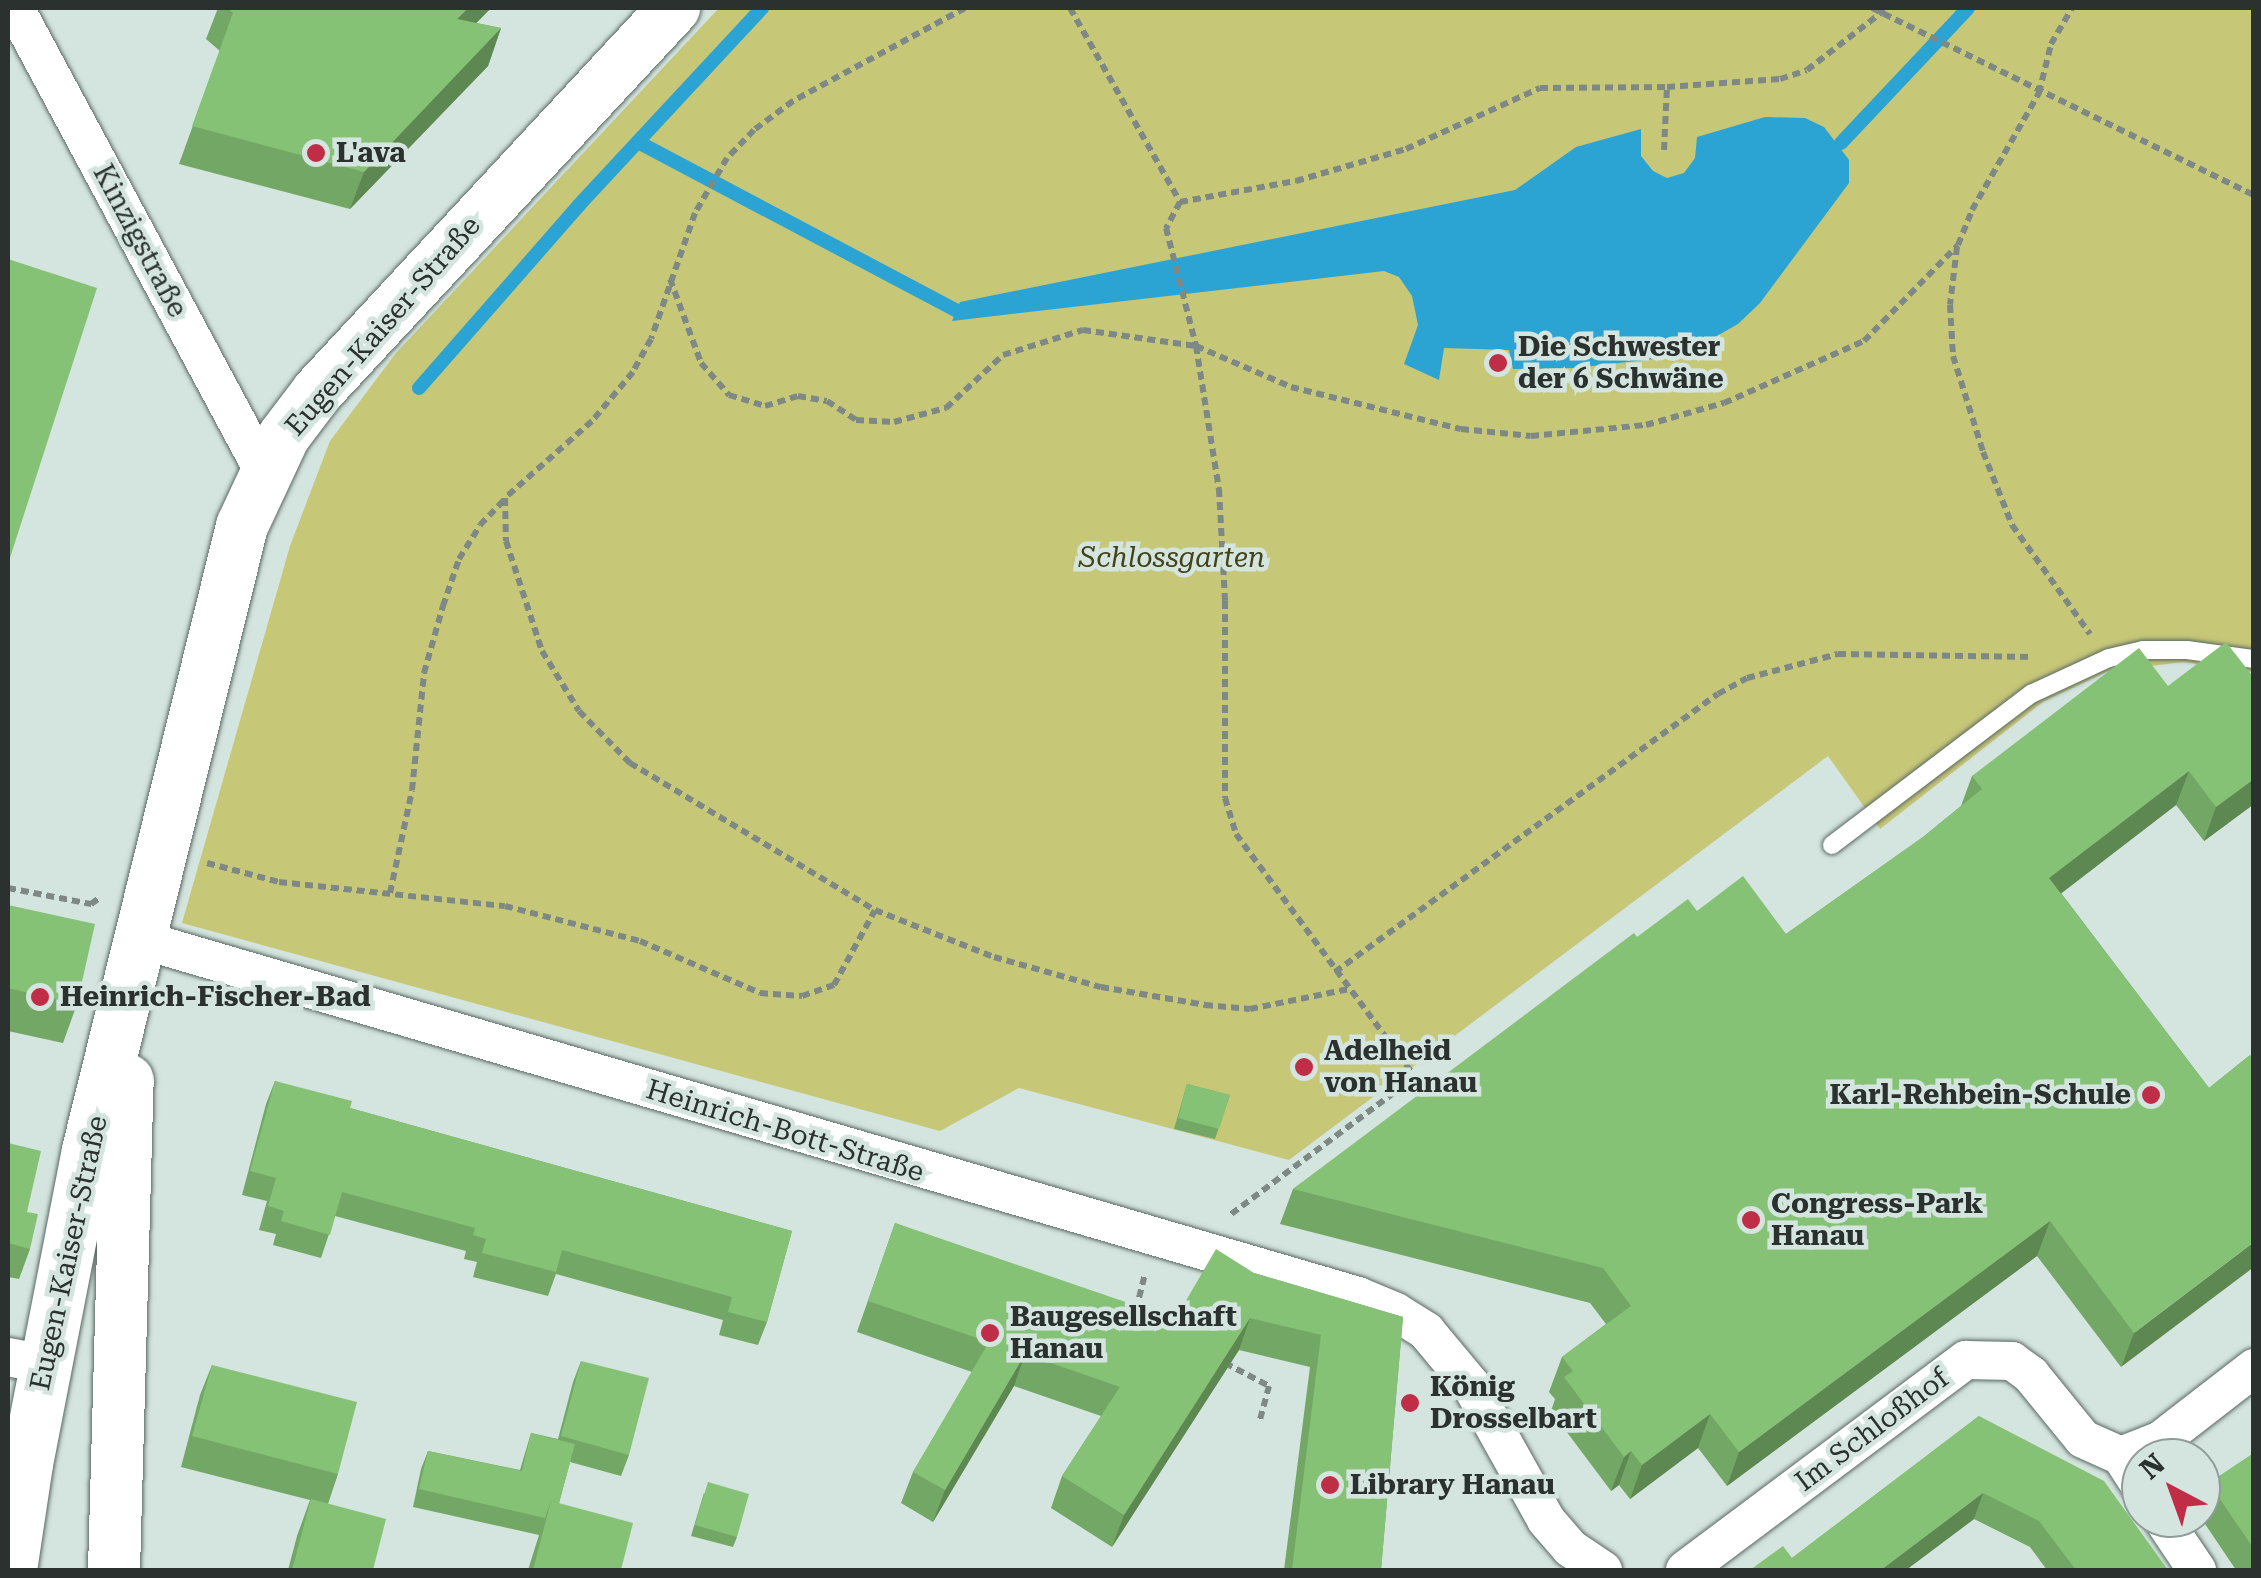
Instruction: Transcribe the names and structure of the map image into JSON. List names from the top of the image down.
{
  "streets": {
    "main road": ["Eugen-Kaiser-Straße"],
    "street": ["Kinzigstraße", "Heinrich-Bott-Straße", "Im Schloßhof"]
  },
  "crossings": [
    ["Kinzigstraße", "Eugen-Kaiser-Straße"],
    ["Eugen-Kaiser-Straße", "Heinrich-Bott-Straße"]
  ],
  "parks": ["Schlossgarten"],
  "places": [
    "L'ava",
    "Die Schwester der 6 Schwäne",
    "Heinrich-Fischer-Bad",
    "Adelheid von Hanau",
    "Karl-Rehbein-Schule",
    "Congress-Park Hanau",
    "Baugesellschaft Hanau",
    "König Drosselbart",
    "Library Hanau"
  ],
  "north": "top left"
}
